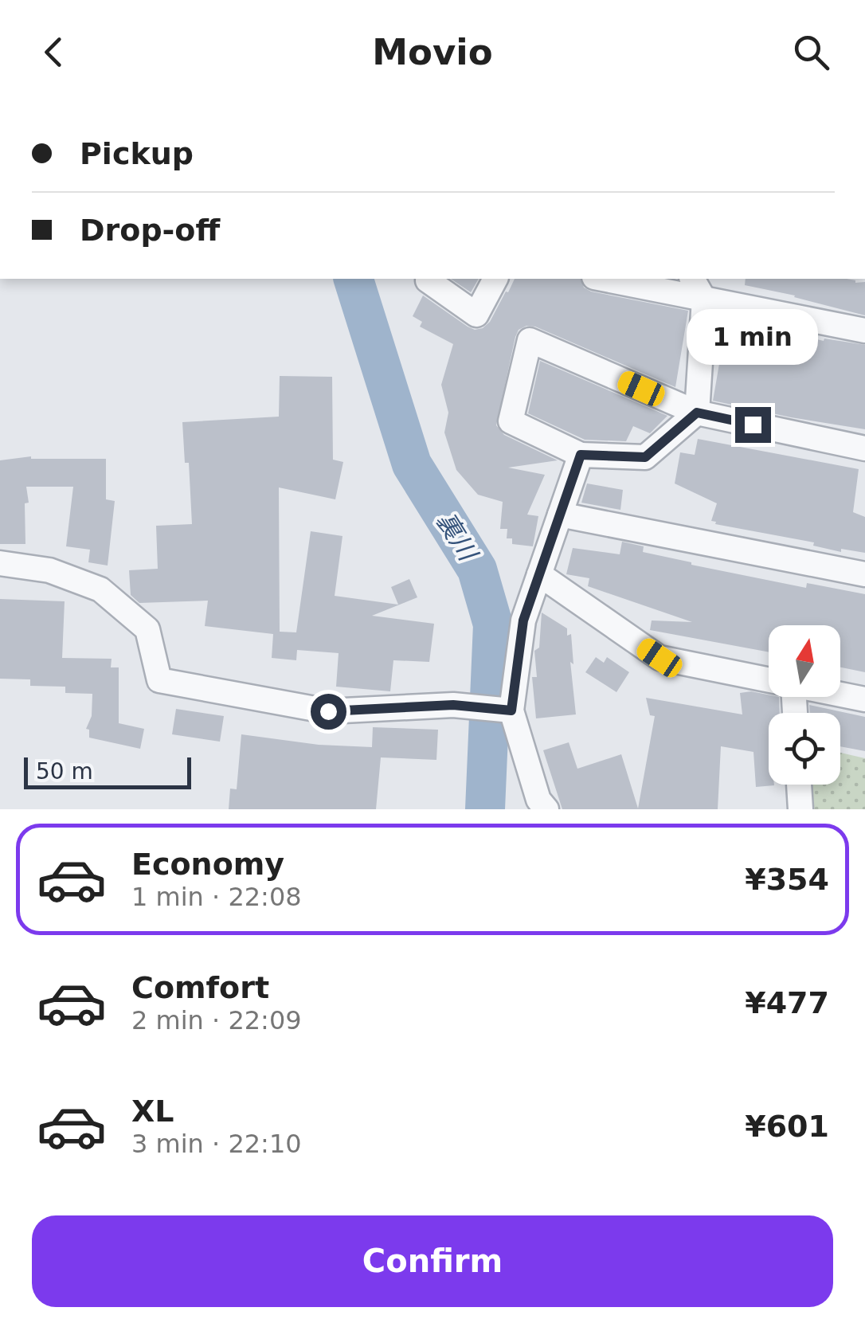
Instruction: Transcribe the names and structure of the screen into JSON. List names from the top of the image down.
{
  "water": ["裏川"],
  "scale_bar": "50 m",
  "north": "top",
  "page": {
    "header": "Movio",
    "banner": ["Pickup", "Drop-off"],
    "bubble": "1 min",
    "scale": "50 m",
    "list": [
      {
        "name": "Economy",
        "note": "1 min · 22:08",
        "value": "¥354"
      },
      {
        "name": "Comfort",
        "note": "2 min · 22:09",
        "value": "¥477"
      },
      {
        "name": "XL",
        "note": "3 min · 22:10",
        "value": "¥601"
      }
    ],
    "buttons": "Confirm"
  }
}
